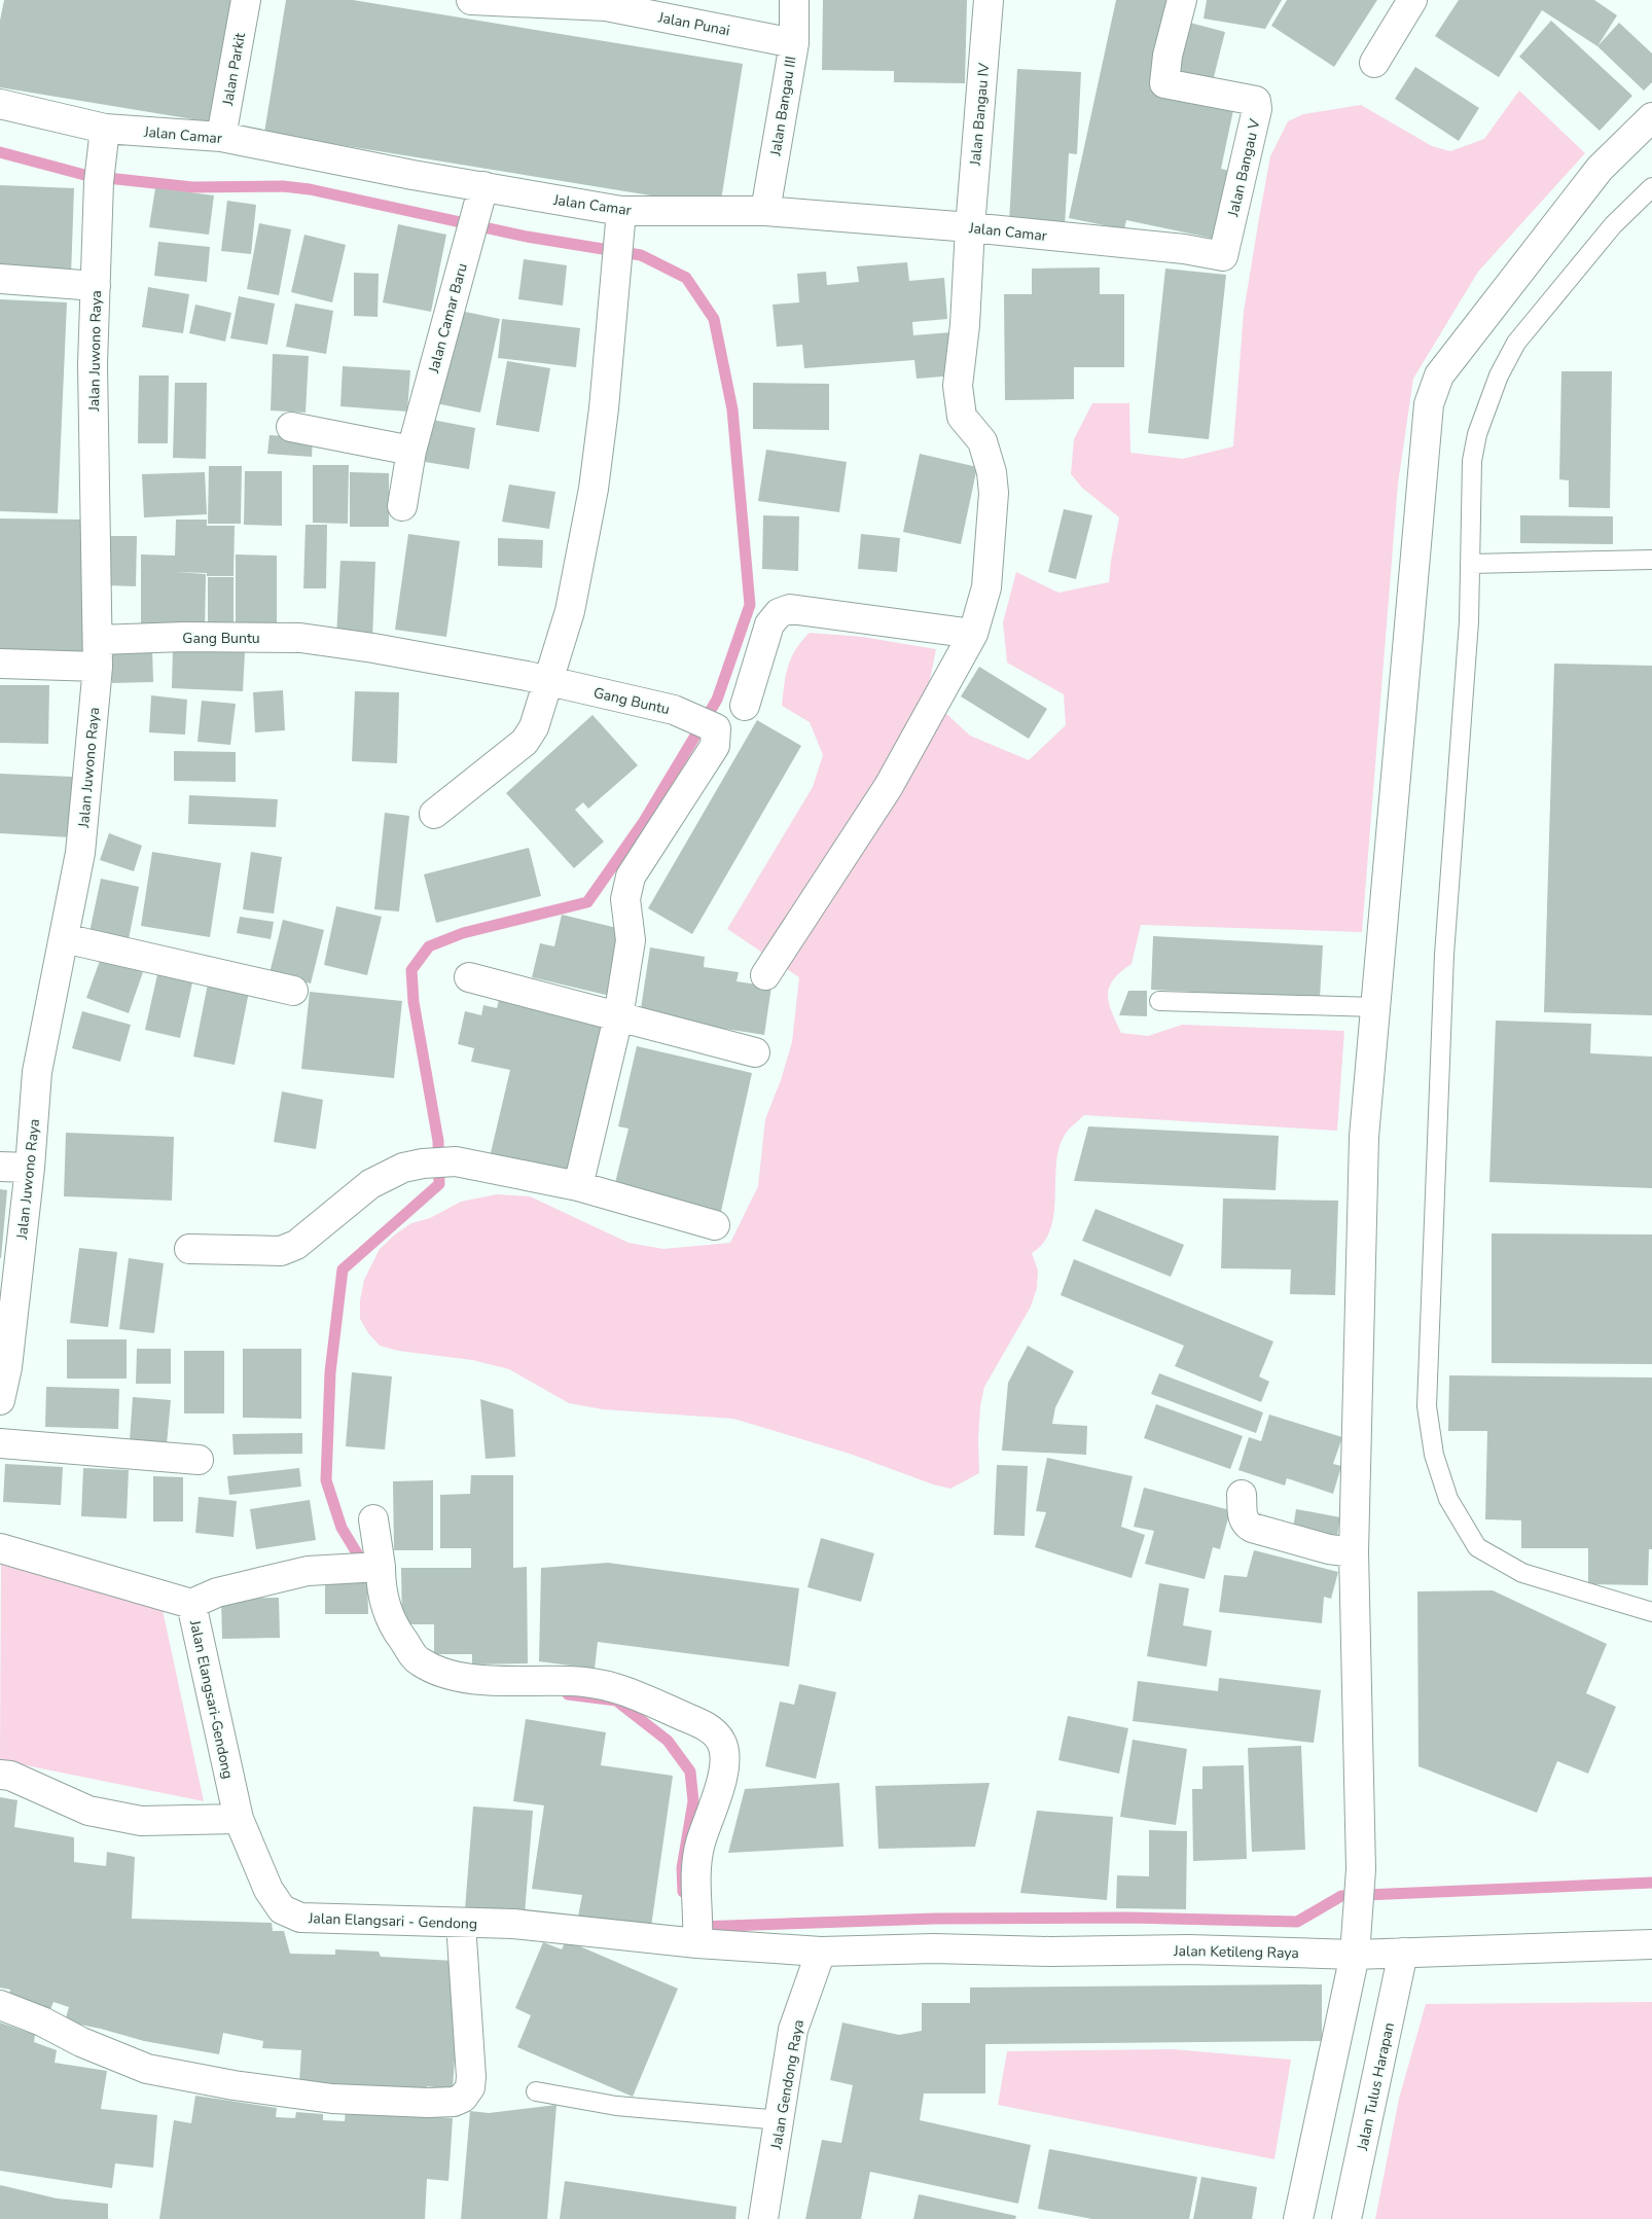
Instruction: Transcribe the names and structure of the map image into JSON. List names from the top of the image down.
{
  "streets": {
    "street": [
      "Jalan Punai",
      "Jalan Parkit",
      "Jalan Bangau III",
      "Jalan Bangau IV",
      "Jalan Camar",
      "Jalan Bangau V",
      "Jalan Camar Baru",
      "Jalan Juwono Raya",
      "Gang Buntu",
      "Jalan Elangsari-Gendong",
      "Jalan Elangsari - Gendong",
      "Jalan Ketileng Raya",
      "Jalan Gendong Raya",
      "Jalan Tulus Harapan"
    ]
  },
  "crossings": [
    ["Jalan Punai", "Jalan Bangau III"],
    ["Jalan Parkit", "Jalan Camar"],
    ["Jalan Bangau III", "Jalan Camar"],
    ["Jalan Bangau IV", "Jalan Camar"],
    ["Jalan Camar", "Jalan Bangau V"],
    ["Jalan Camar", "Jalan Camar Baru"],
    ["Jalan Camar", "Jalan Juwono Raya"],
    ["Jalan Juwono Raya", "Gang Buntu"],
    ["Jalan Elangsari-Gendong", "Jalan Elangsari - Gendong"],
    ["Jalan Elangsari - Gendong", "Jalan Ketileng Raya"],
    ["Jalan Elangsari - Gendong", "Jalan Gendong Raya"],
    ["Jalan Ketileng Raya", "Jalan Gendong Raya"],
    ["Jalan Ketileng Raya", "Jalan Tulus Harapan"]
  ]
}
